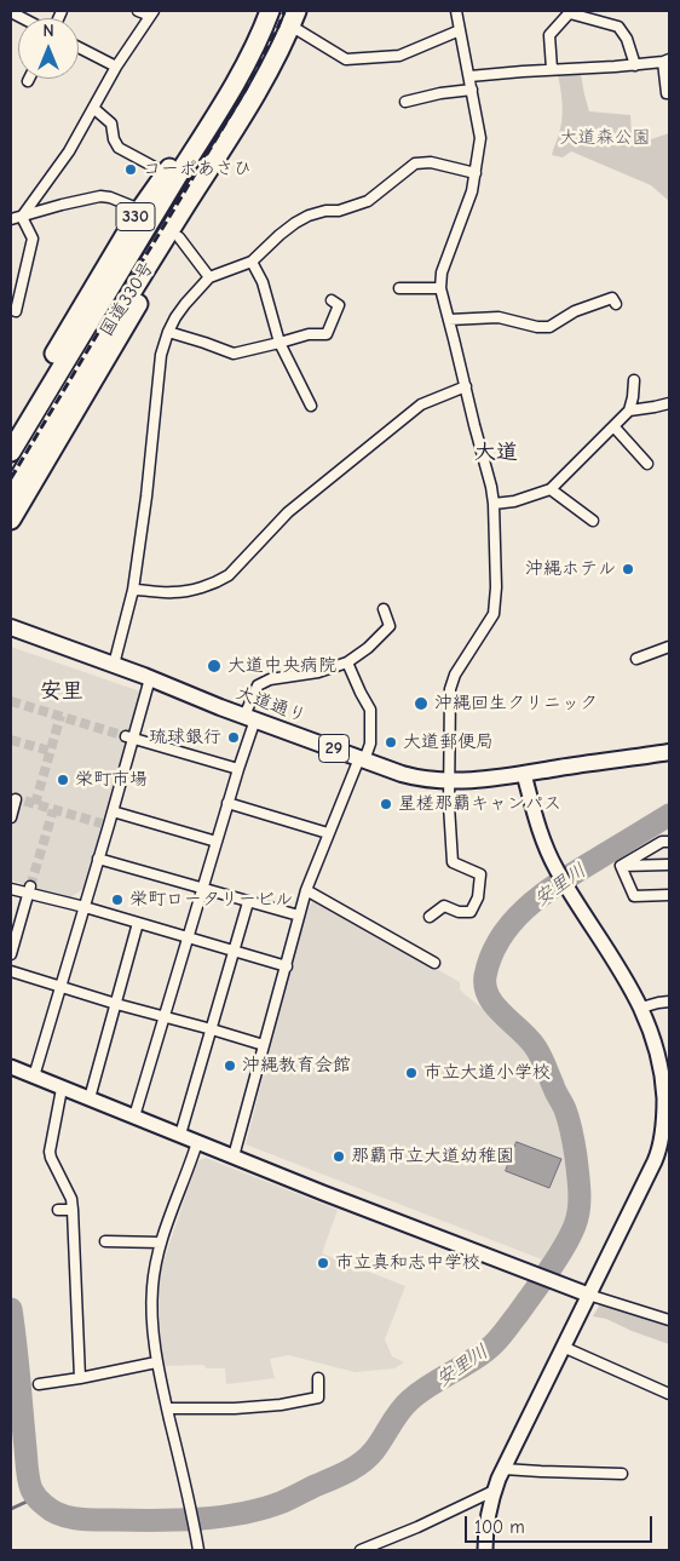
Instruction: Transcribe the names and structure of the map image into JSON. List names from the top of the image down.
{
  "streets": {
    "highway": ["330", "国道330号"],
    "main road": ["大道通り", "29"]
  },
  "crossings": [
    ["330", "国道330号"]
  ],
  "districts": ["大道", "安里"],
  "water": ["安里川"],
  "parks": ["大道森公園"],
  "places": [
    "コーポあさひ",
    "沖縄ホテル",
    "大道中央病院",
    "沖縄回生クリニック",
    "琉球銀行",
    "大道郵便局",
    "栄町市場",
    "星槎那覇キャンパス",
    "栄町ロータリービル",
    "沖縄教育会館",
    "市立大道小学校",
    "那覇市立大道幼稚園",
    "市立真和志中学校"
  ],
  "scale_bar": "100 m",
  "north": "top"
}
